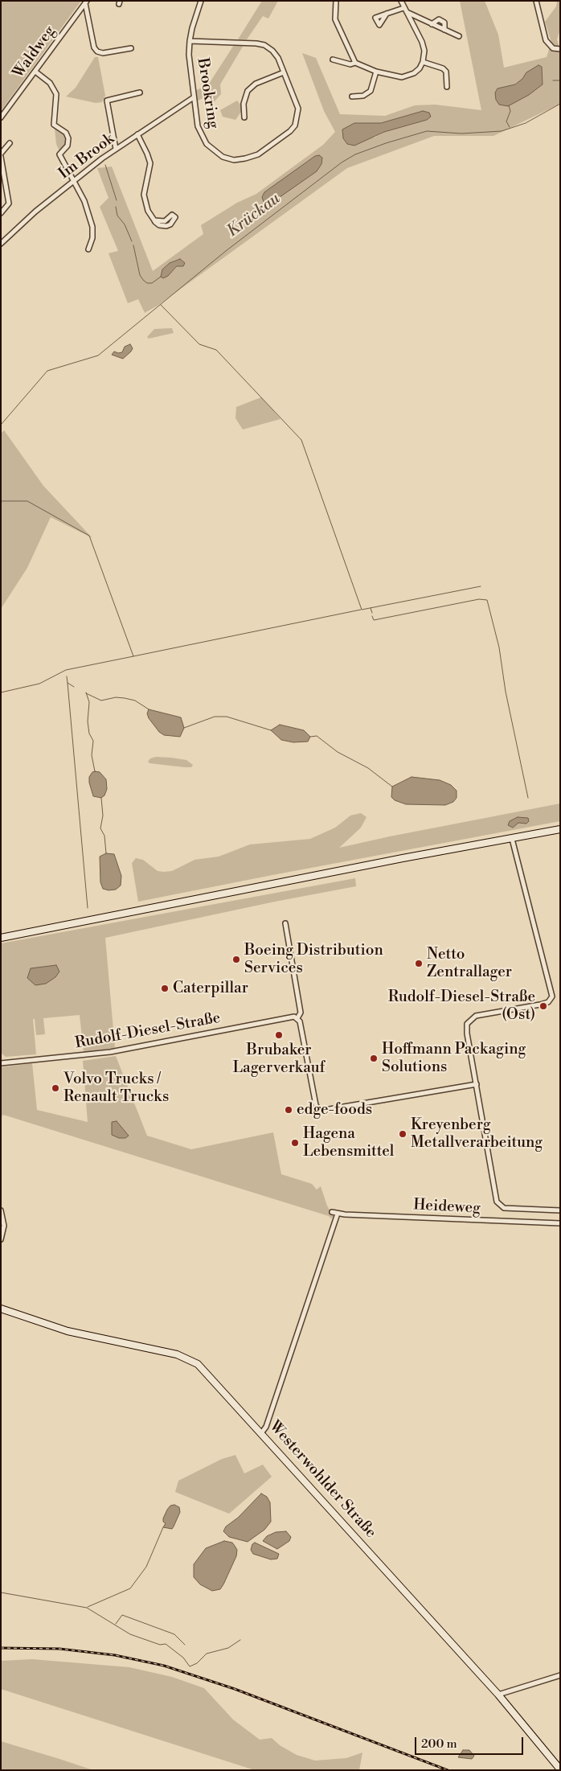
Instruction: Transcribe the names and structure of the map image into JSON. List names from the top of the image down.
{
  "streets": {
    "street": [
      "Waldweg",
      "Brookring",
      "Im Brook",
      "Rudolf-Diesel-Straße",
      "Heideweg",
      "Westerwohlder Straße"
    ]
  },
  "crossings": [
    ["Brookring", "Im Brook"]
  ],
  "water": ["Krückau"],
  "places": [
    "Boeing Distribution Services",
    "Netto Zentrallager",
    "Caterpillar",
    "Rudolf-Diesel-Straße (Ost)",
    "Brubaker Lagerverkauf",
    "Hoffmann Packaging Solutions",
    "Volvo Trucks / Renault Trucks",
    "edge-foods",
    "Kreyenberg Metallverarbeitung",
    "Hagena Lebensmittel"
  ],
  "scale_bar": "200 m"
}
